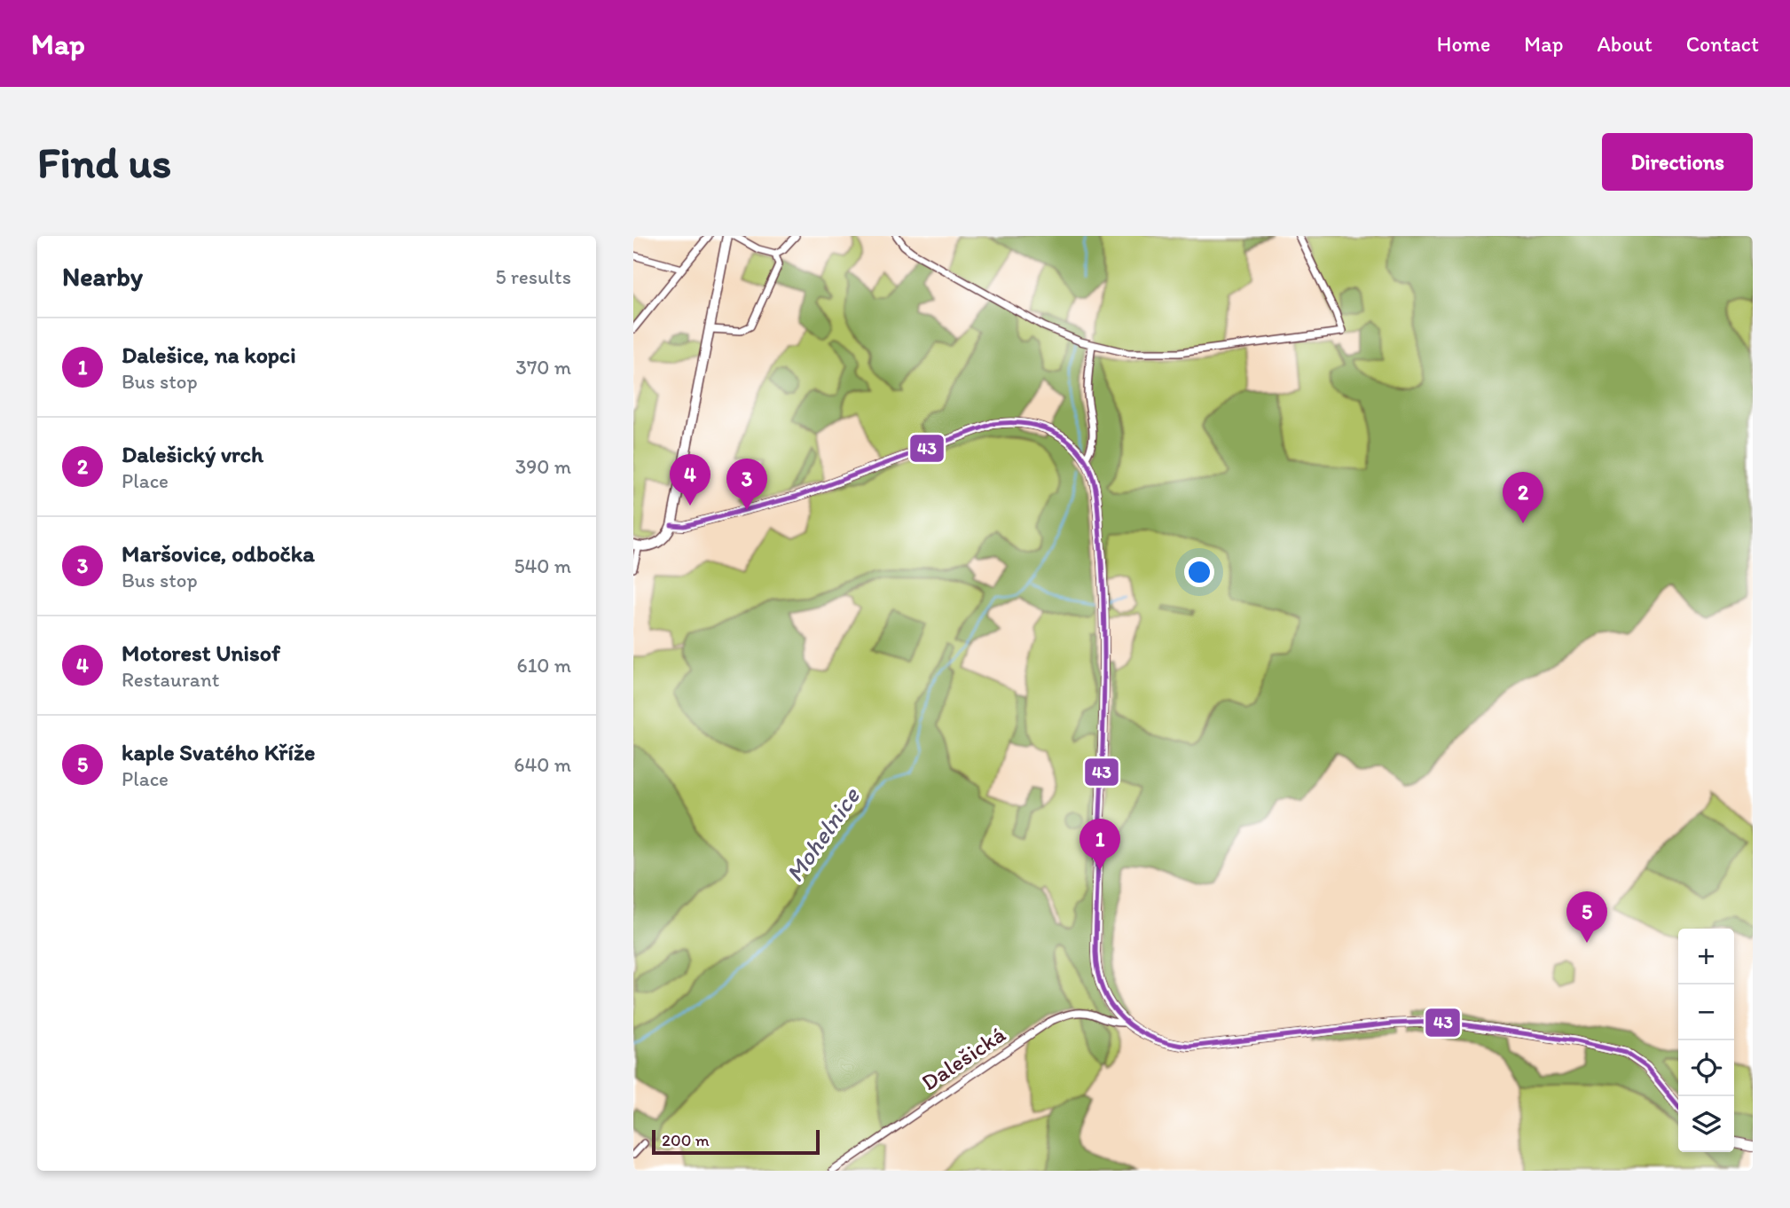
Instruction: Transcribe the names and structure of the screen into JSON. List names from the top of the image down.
{
  "streets": {
    "street": ["Dalešická"]
  },
  "water": ["Mohelnice"],
  "lines": ["transit line 43"],
  "scale_bar": "200 m",
  "page": {
    "header": "Map",
    "nav": [
      "Home",
      "Map",
      "About",
      "Contact"
    ],
    "buttons": "Directions",
    "title": "Find us",
    "heading": ["Nearby", "5 results"],
    "list": [
      {
        "mark": "1",
        "name": "Dalešice, na kopci",
        "note": "Bus stop",
        "value": "370 m"
      },
      {
        "mark": "2",
        "name": "Dalešický vrch",
        "note": "Place",
        "value": "390 m"
      },
      {
        "mark": "3",
        "name": "Maršovice, odbočka",
        "note": "Bus stop",
        "value": "540 m"
      },
      {
        "mark": "4",
        "name": "Motorest Unisof",
        "note": "Restaurant",
        "value": "610 m"
      },
      {
        "mark": "5",
        "name": "kaple Svatého Kříže",
        "note": "Place",
        "value": "640 m"
      }
    ],
    "pins": [
      "4",
      "3",
      "2",
      "1",
      "5"
    ],
    "map_buttons": ["+", "−"],
    "scale": "200 m"
  }
}
